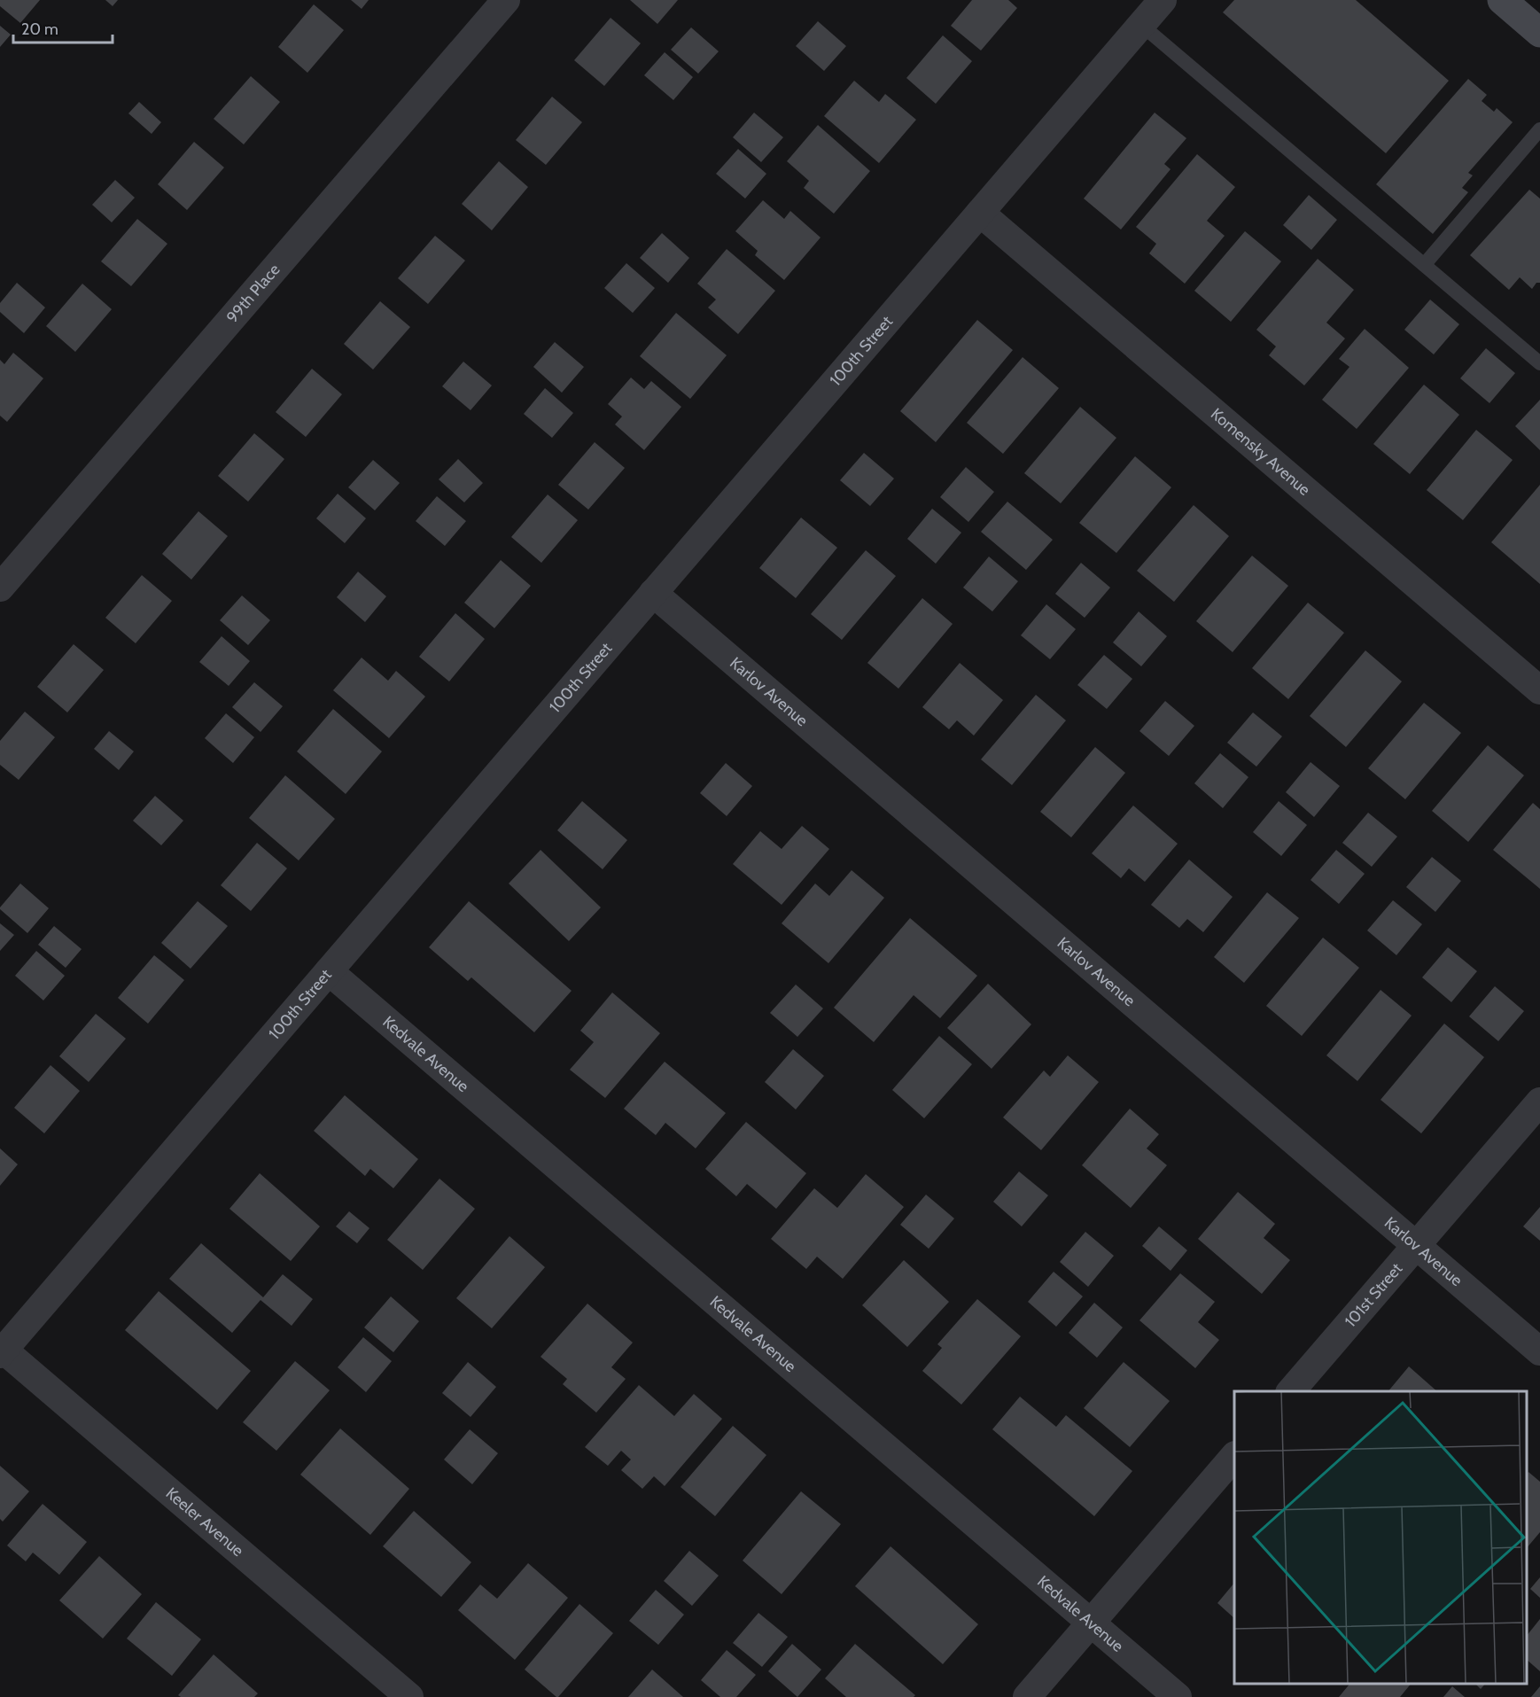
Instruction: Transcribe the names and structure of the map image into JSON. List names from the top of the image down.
{
  "streets": {
    "street": [
      "99th Place",
      "100th Street",
      "Komensky Avenue",
      "Karlov Avenue",
      "Kedvale Avenue",
      "101st Street",
      "Keeler Avenue"
    ]
  },
  "crossings": [
    ["100th Street", "Komensky Avenue"],
    ["100th Street", "Karlov Avenue"],
    ["100th Street", "Kedvale Avenue"],
    ["100th Street", "Keeler Avenue"],
    ["Karlov Avenue", "101st Street"]
  ],
  "scale_bar": "20 m"
}
